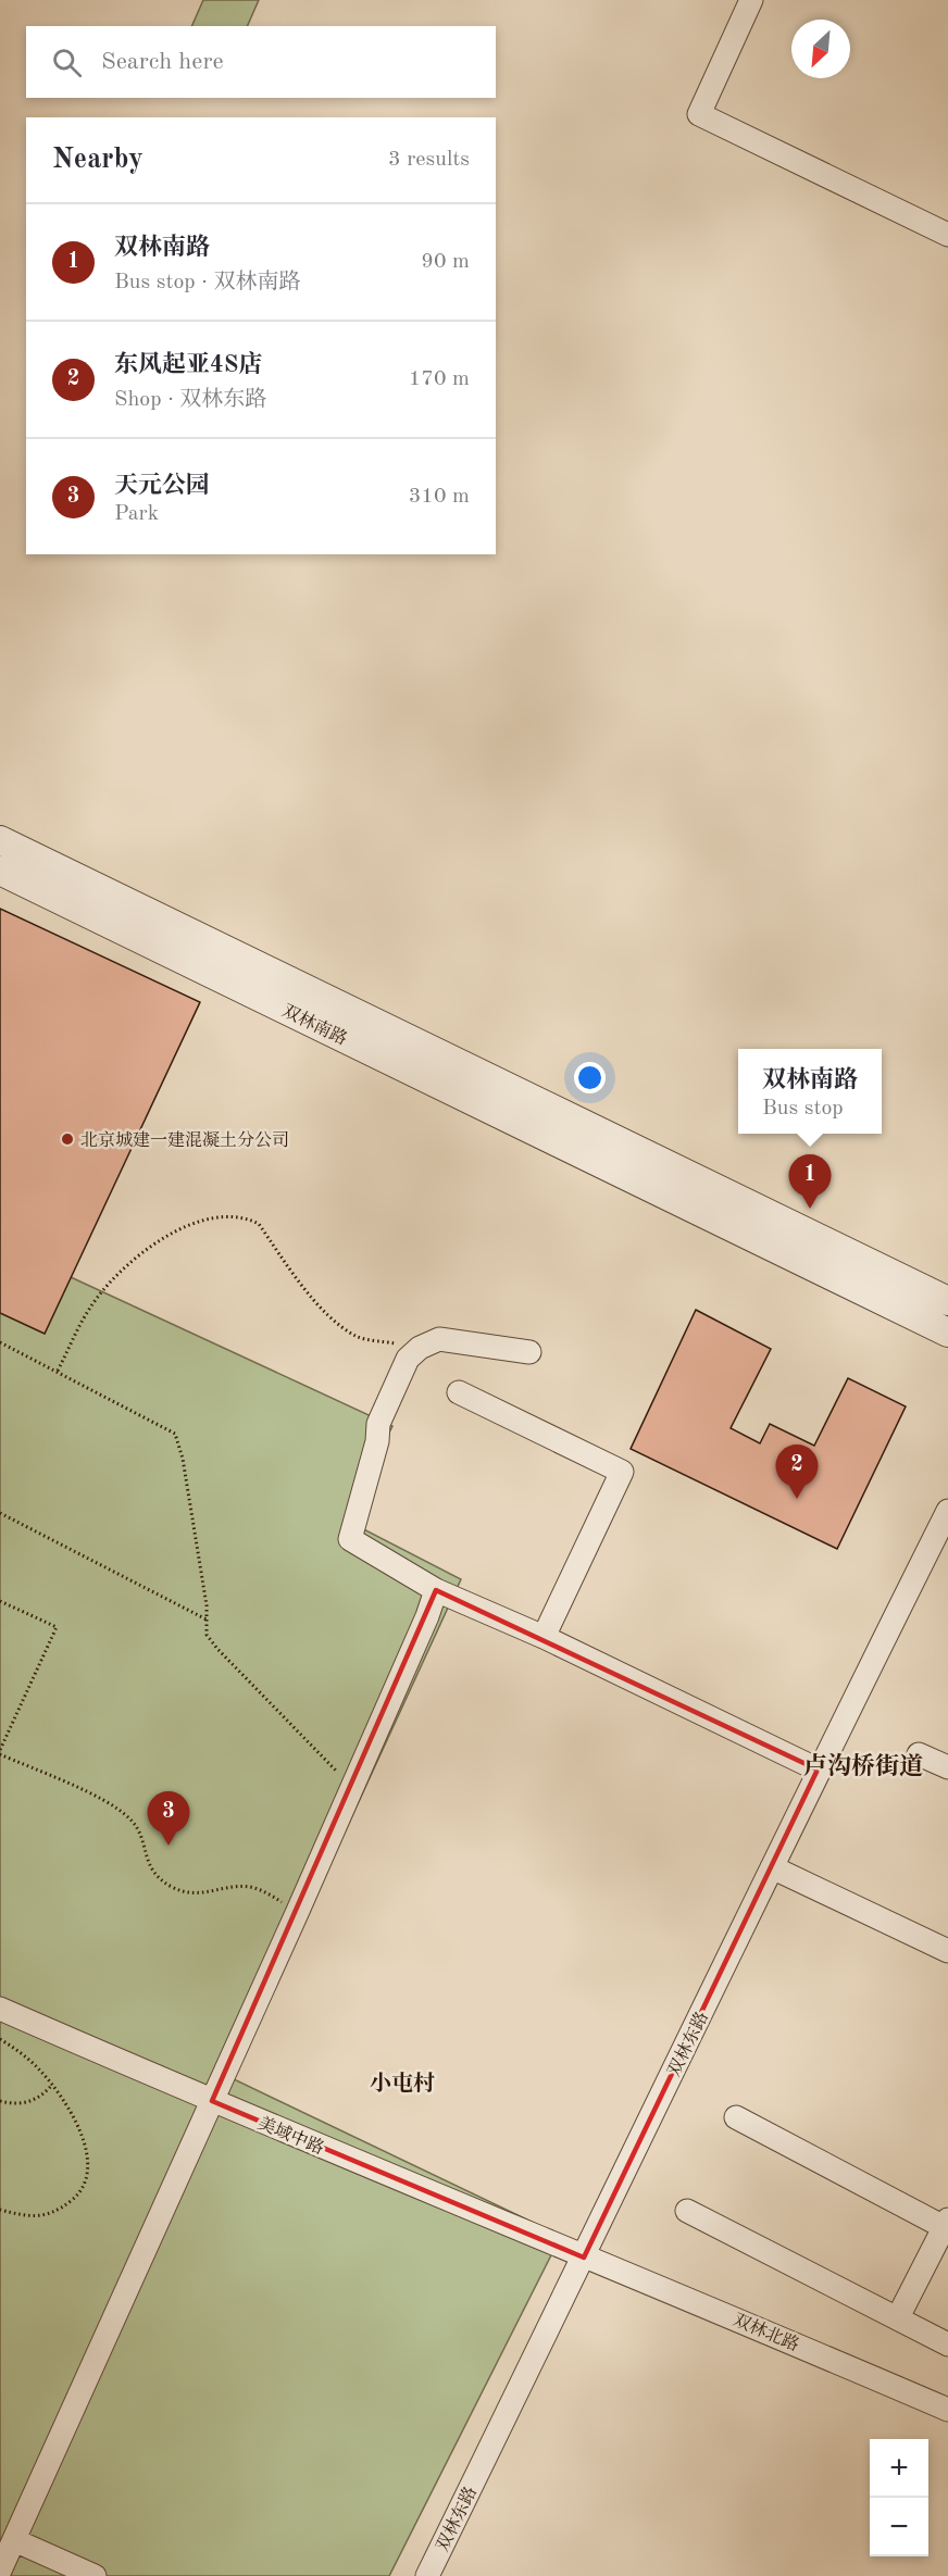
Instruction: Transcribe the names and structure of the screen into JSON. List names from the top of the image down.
{
  "streets": {
    "street": [
      "双林南路",
      "双林东路",
      "美域中路",
      "双林北路"
    ]
  },
  "crossings": [
    ["双林东路", "美域中路"],
    ["双林东路", "双林北路"],
    ["美域中路", "双林北路"]
  ],
  "districts": ["卢沟桥街道", "小屯村"],
  "places": ["北京城建一建混凝土分公司"],
  "north": "bottom left",
  "page": {
    "search": "Search here",
    "heading": ["Nearby", "3 results"],
    "list": [
      {
        "mark": "1",
        "name": "双林南路",
        "note": "Bus stop · 双林南路",
        "value": "90 m"
      },
      {
        "mark": "2",
        "name": "东风起亚4S店",
        "note": "Shop · 双林东路",
        "value": "170 m"
      },
      {
        "mark": "3",
        "name": "天元公园",
        "note": "Park",
        "value": "310 m"
      }
    ],
    "popup": ["双林南路", "Bus stop"],
    "pins": ["1", "2", "3"],
    "map_buttons": ["+", "−"]
  }
}
